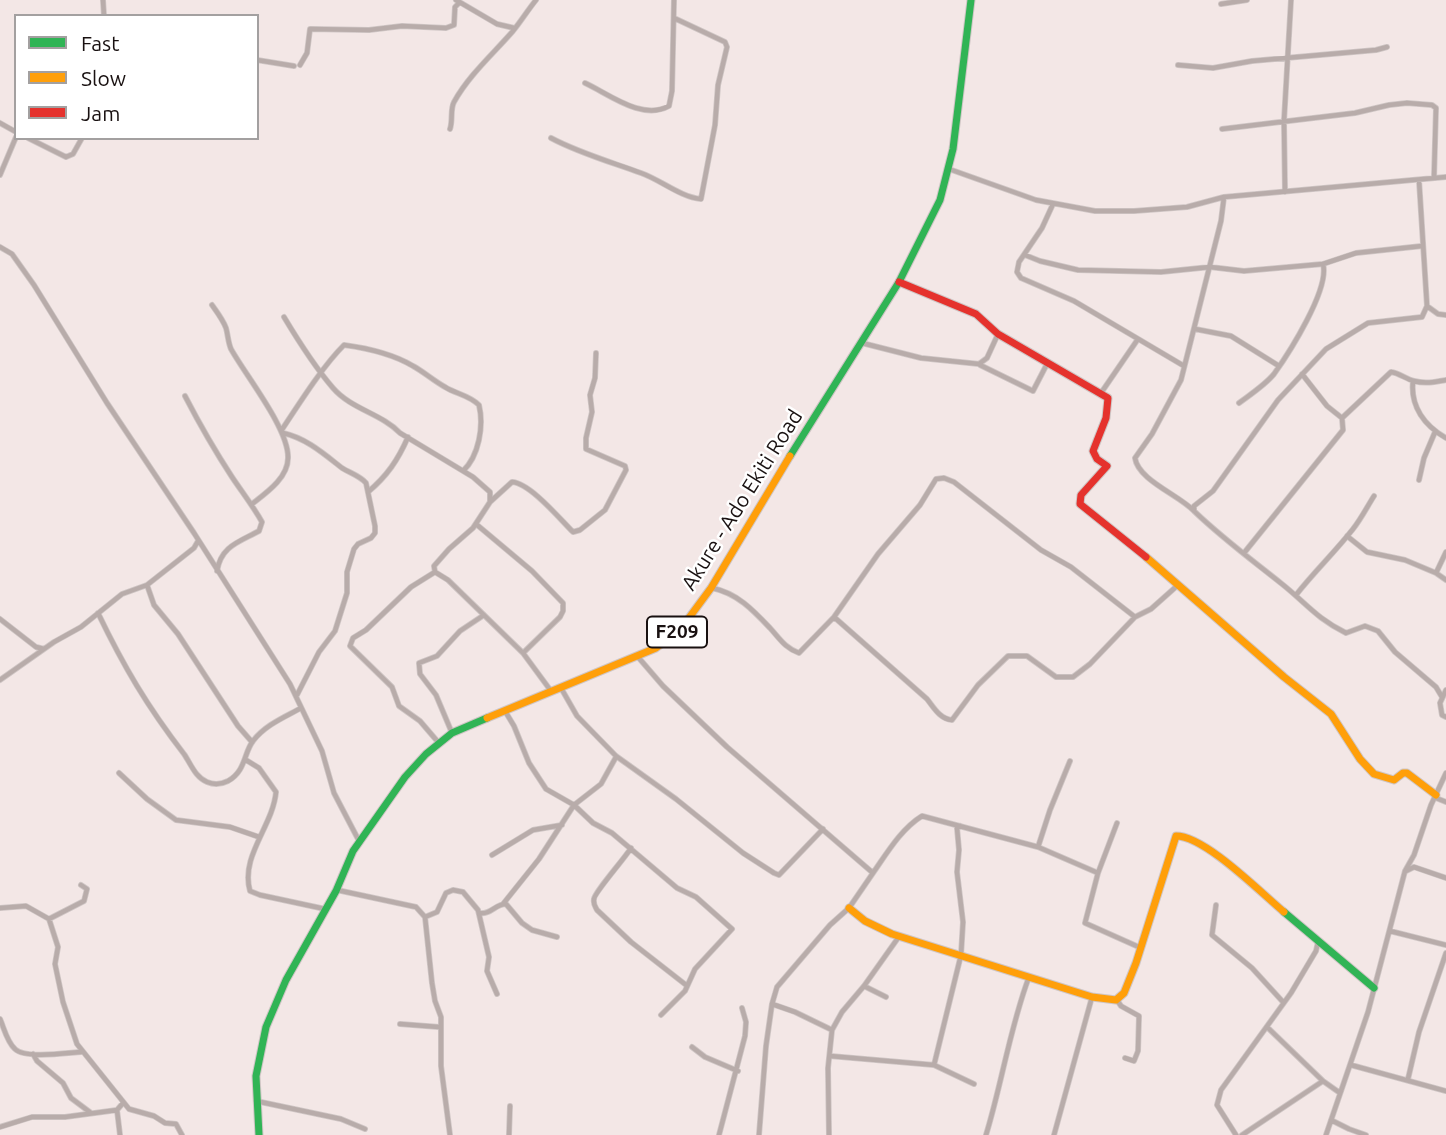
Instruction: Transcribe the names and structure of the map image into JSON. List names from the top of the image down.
{
  "streets": {
    "street": ["Akure - Ado Ekiti Road", "F209"]
  },
  "legend": ["Fast", "Slow", "Jam"]
}
